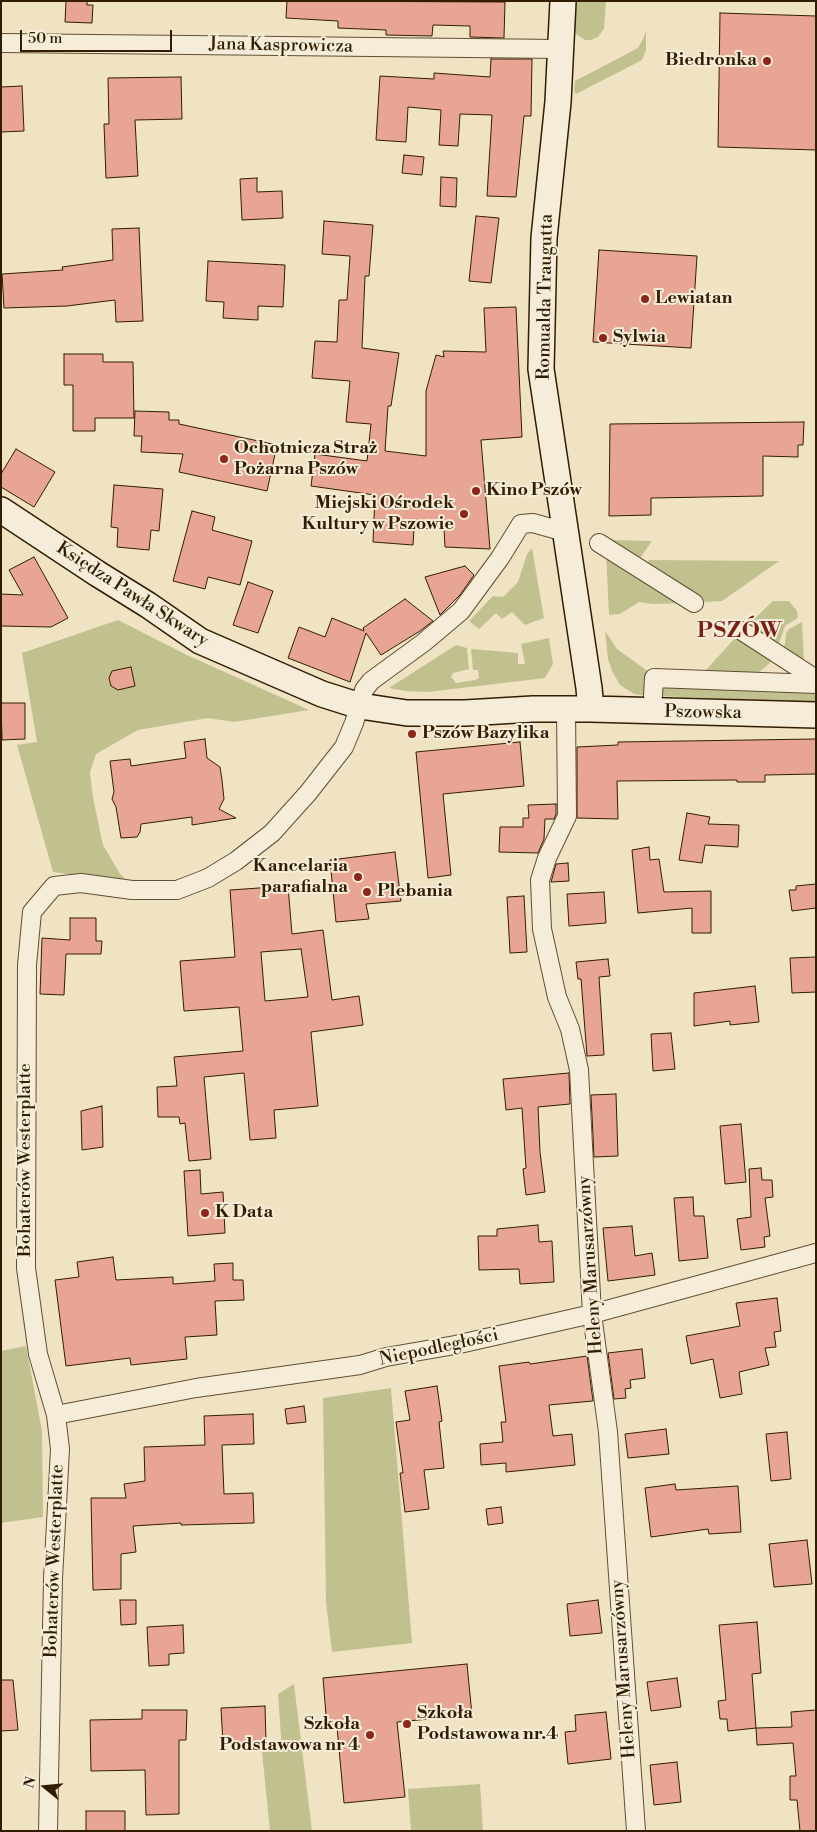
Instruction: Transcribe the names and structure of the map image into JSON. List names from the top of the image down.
{
  "streets": {
    "main road": ["Romualda Traugutta", "Księdza Pawła Skwary", "Pszowska"],
    "street": [
      "Jana Kasprowicza",
      "Bohaterów Westerplatte",
      "Heleny Marusarzówny",
      "Niepodległości"
    ]
  },
  "crossings": [
    ["Jana Kasprowicza", "Romualda Traugutta"],
    ["Romualda Traugutta", "Księdza Pawła Skwary"],
    ["Romualda Traugutta", "Pszowska"],
    ["Romualda Traugutta", "Bohaterów Westerplatte"],
    ["Księdza Pawła Skwary", "Pszowska"],
    ["Księdza Pawła Skwary", "Bohaterów Westerplatte"],
    ["Księdza Pawła Skwary", "Heleny Marusarzówny"],
    ["Bohaterów Westerplatte", "Niepodległości"],
    ["Heleny Marusarzówny", "Niepodległości"]
  ],
  "districts": ["PSZÓW"],
  "places": [
    "Biedronka",
    "Lewiatan",
    "Sylwia",
    "Ochotnicza Straż Pożarna Pszów",
    "Kino Pszów",
    "Miejski Ośrodek Kultury w Pszowie",
    "Pszów Bazylika",
    "Kancelaria parafialna",
    "Plebania",
    "K Data",
    "Szkoła Podstawowa nr.4",
    "Szkoła Podstawowa nr 4"
  ],
  "scale_bar": "50 m",
  "north": "left"
}
